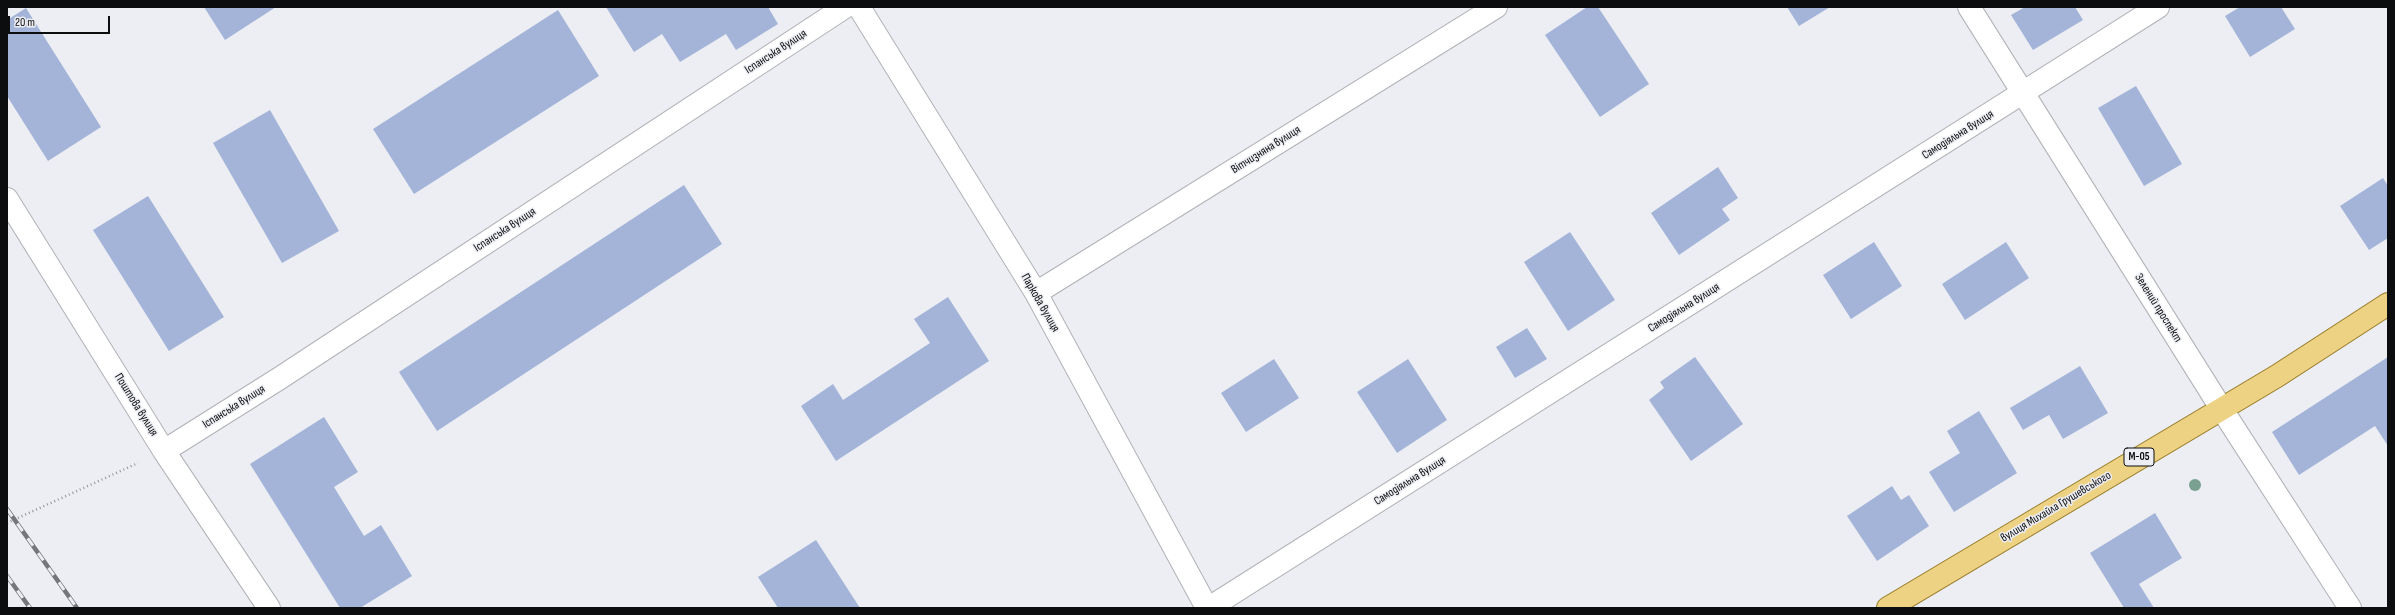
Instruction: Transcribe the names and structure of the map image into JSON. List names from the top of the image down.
{
  "streets": {
    "main road": ["М-05", "вулиця Михайла Грушевського"],
    "street": [
      "Іспанська вулиця",
      "Самодіяльна вулиця",
      "Вітчизняна вулиця",
      "Паркова вулиця",
      "Зелений проспект",
      "Поштова вулиця"
    ]
  },
  "crossings": [
    ["Іспанська вулиця", "Поштова вулиця"],
    ["Самодіяльна вулиця", "Паркова вулиця"],
    ["Самодіяльна вулиця", "Зелений проспект"],
    ["Вітчизняна вулиця", "Паркова вулиця"],
    ["Зелений проспект", "вулиця Михайла Грушевського"]
  ],
  "scale_bar": "20 m"
}
